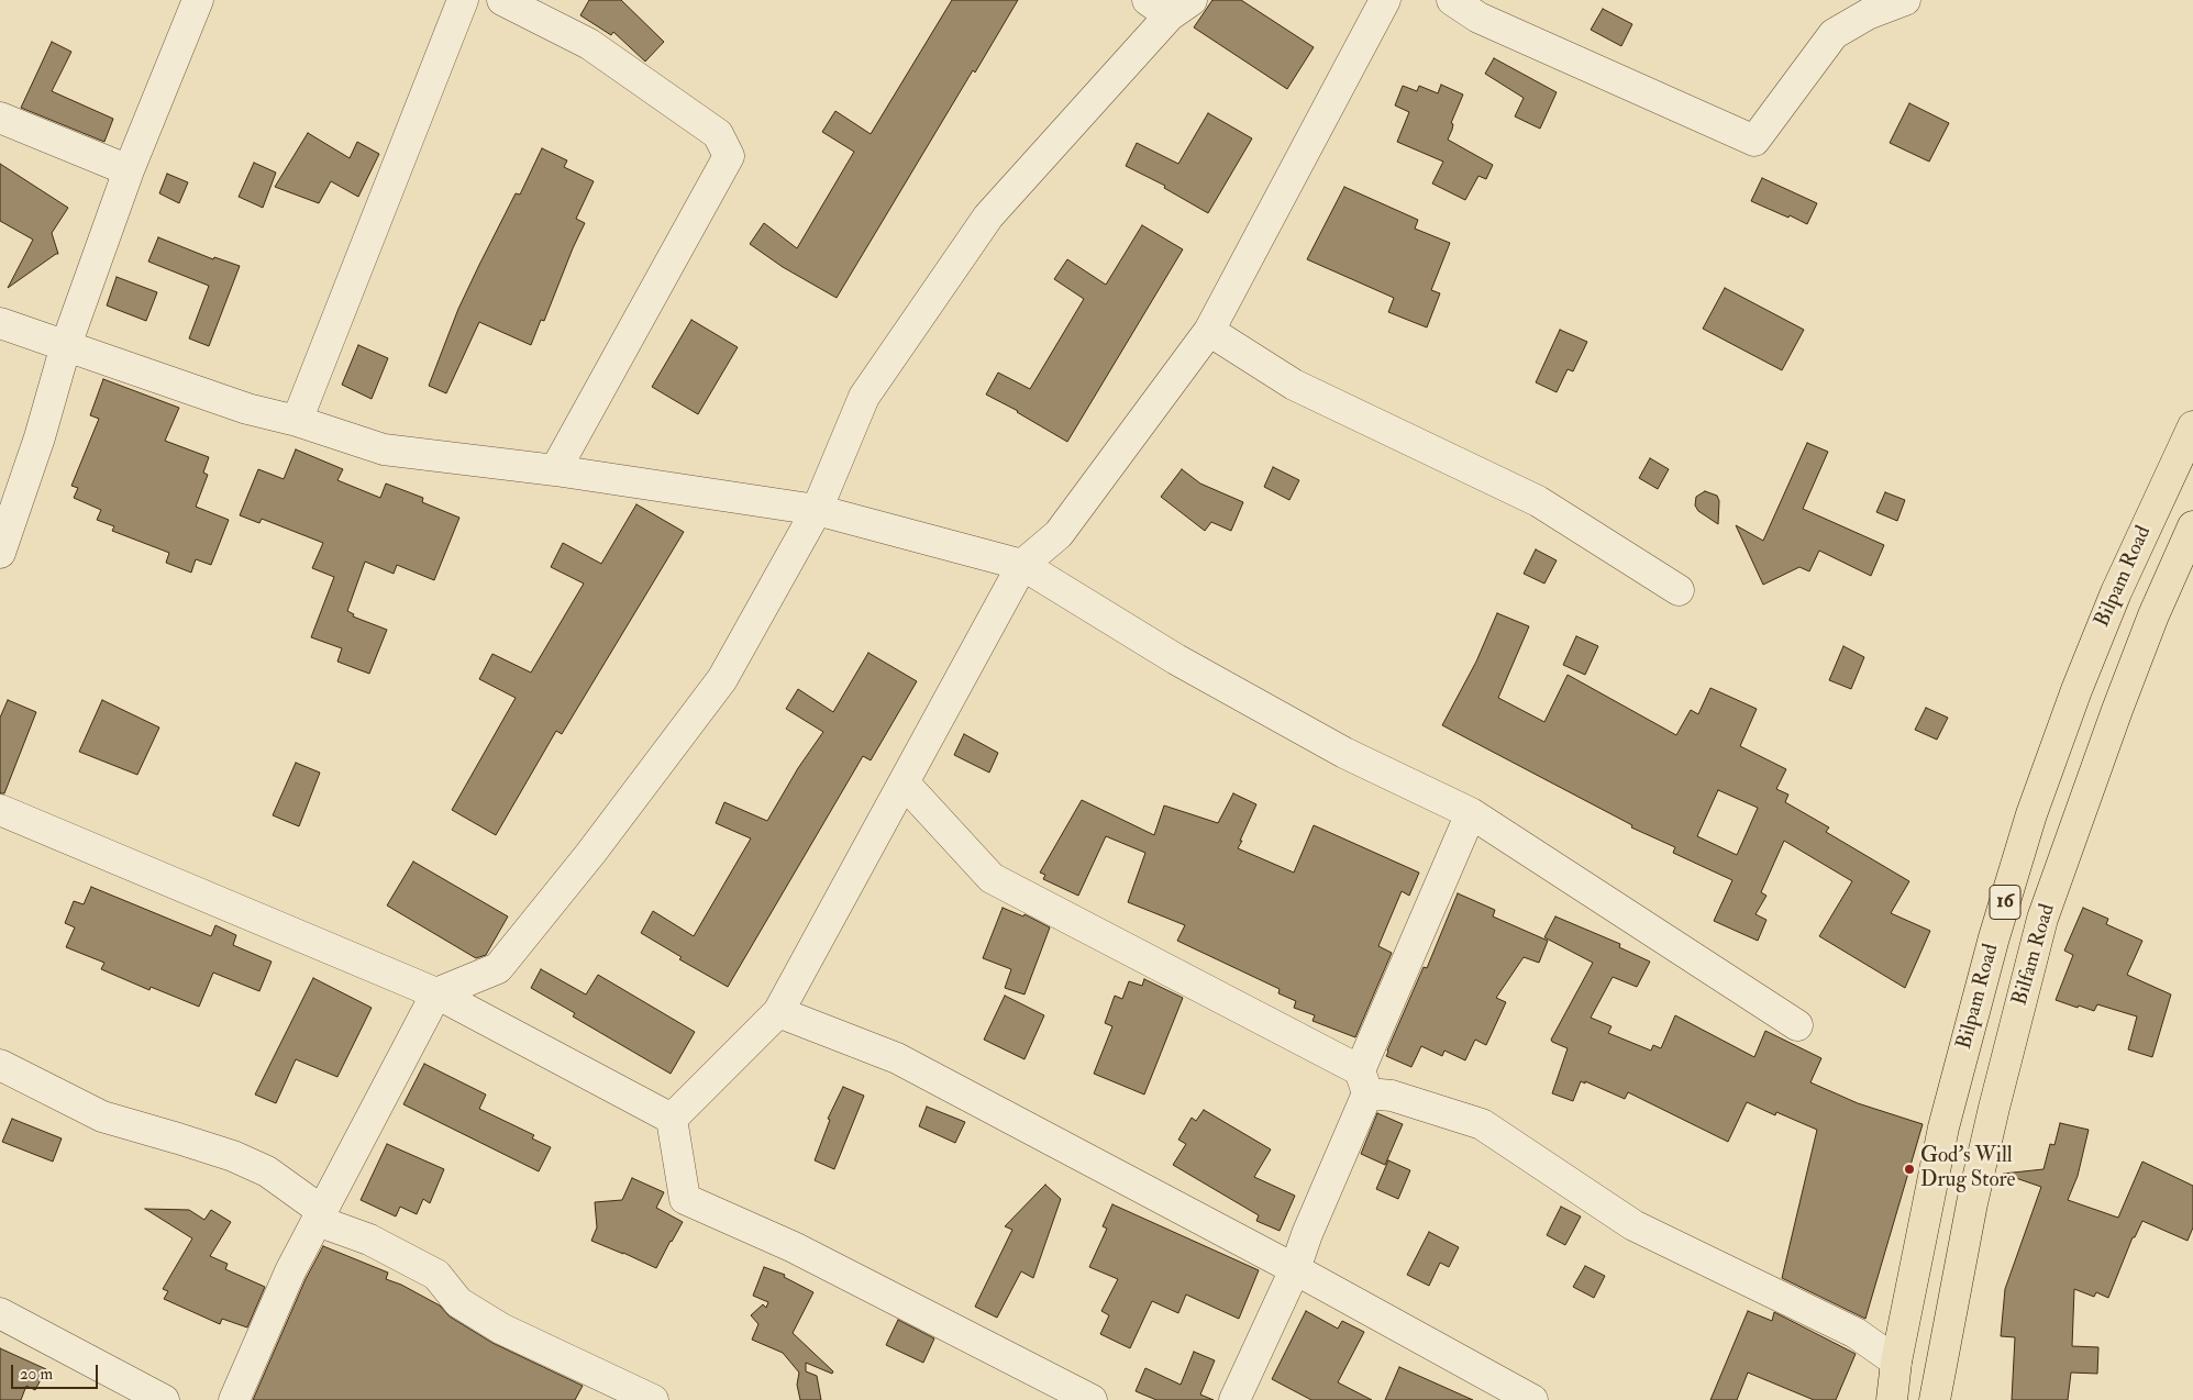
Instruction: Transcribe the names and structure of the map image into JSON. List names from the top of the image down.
{
  "streets": {
    "main road": ["Bilpam Road", "16", "Bilfam Road"]
  },
  "places": ["God's Will Drug Store"],
  "scale_bar": "20 m"
}
